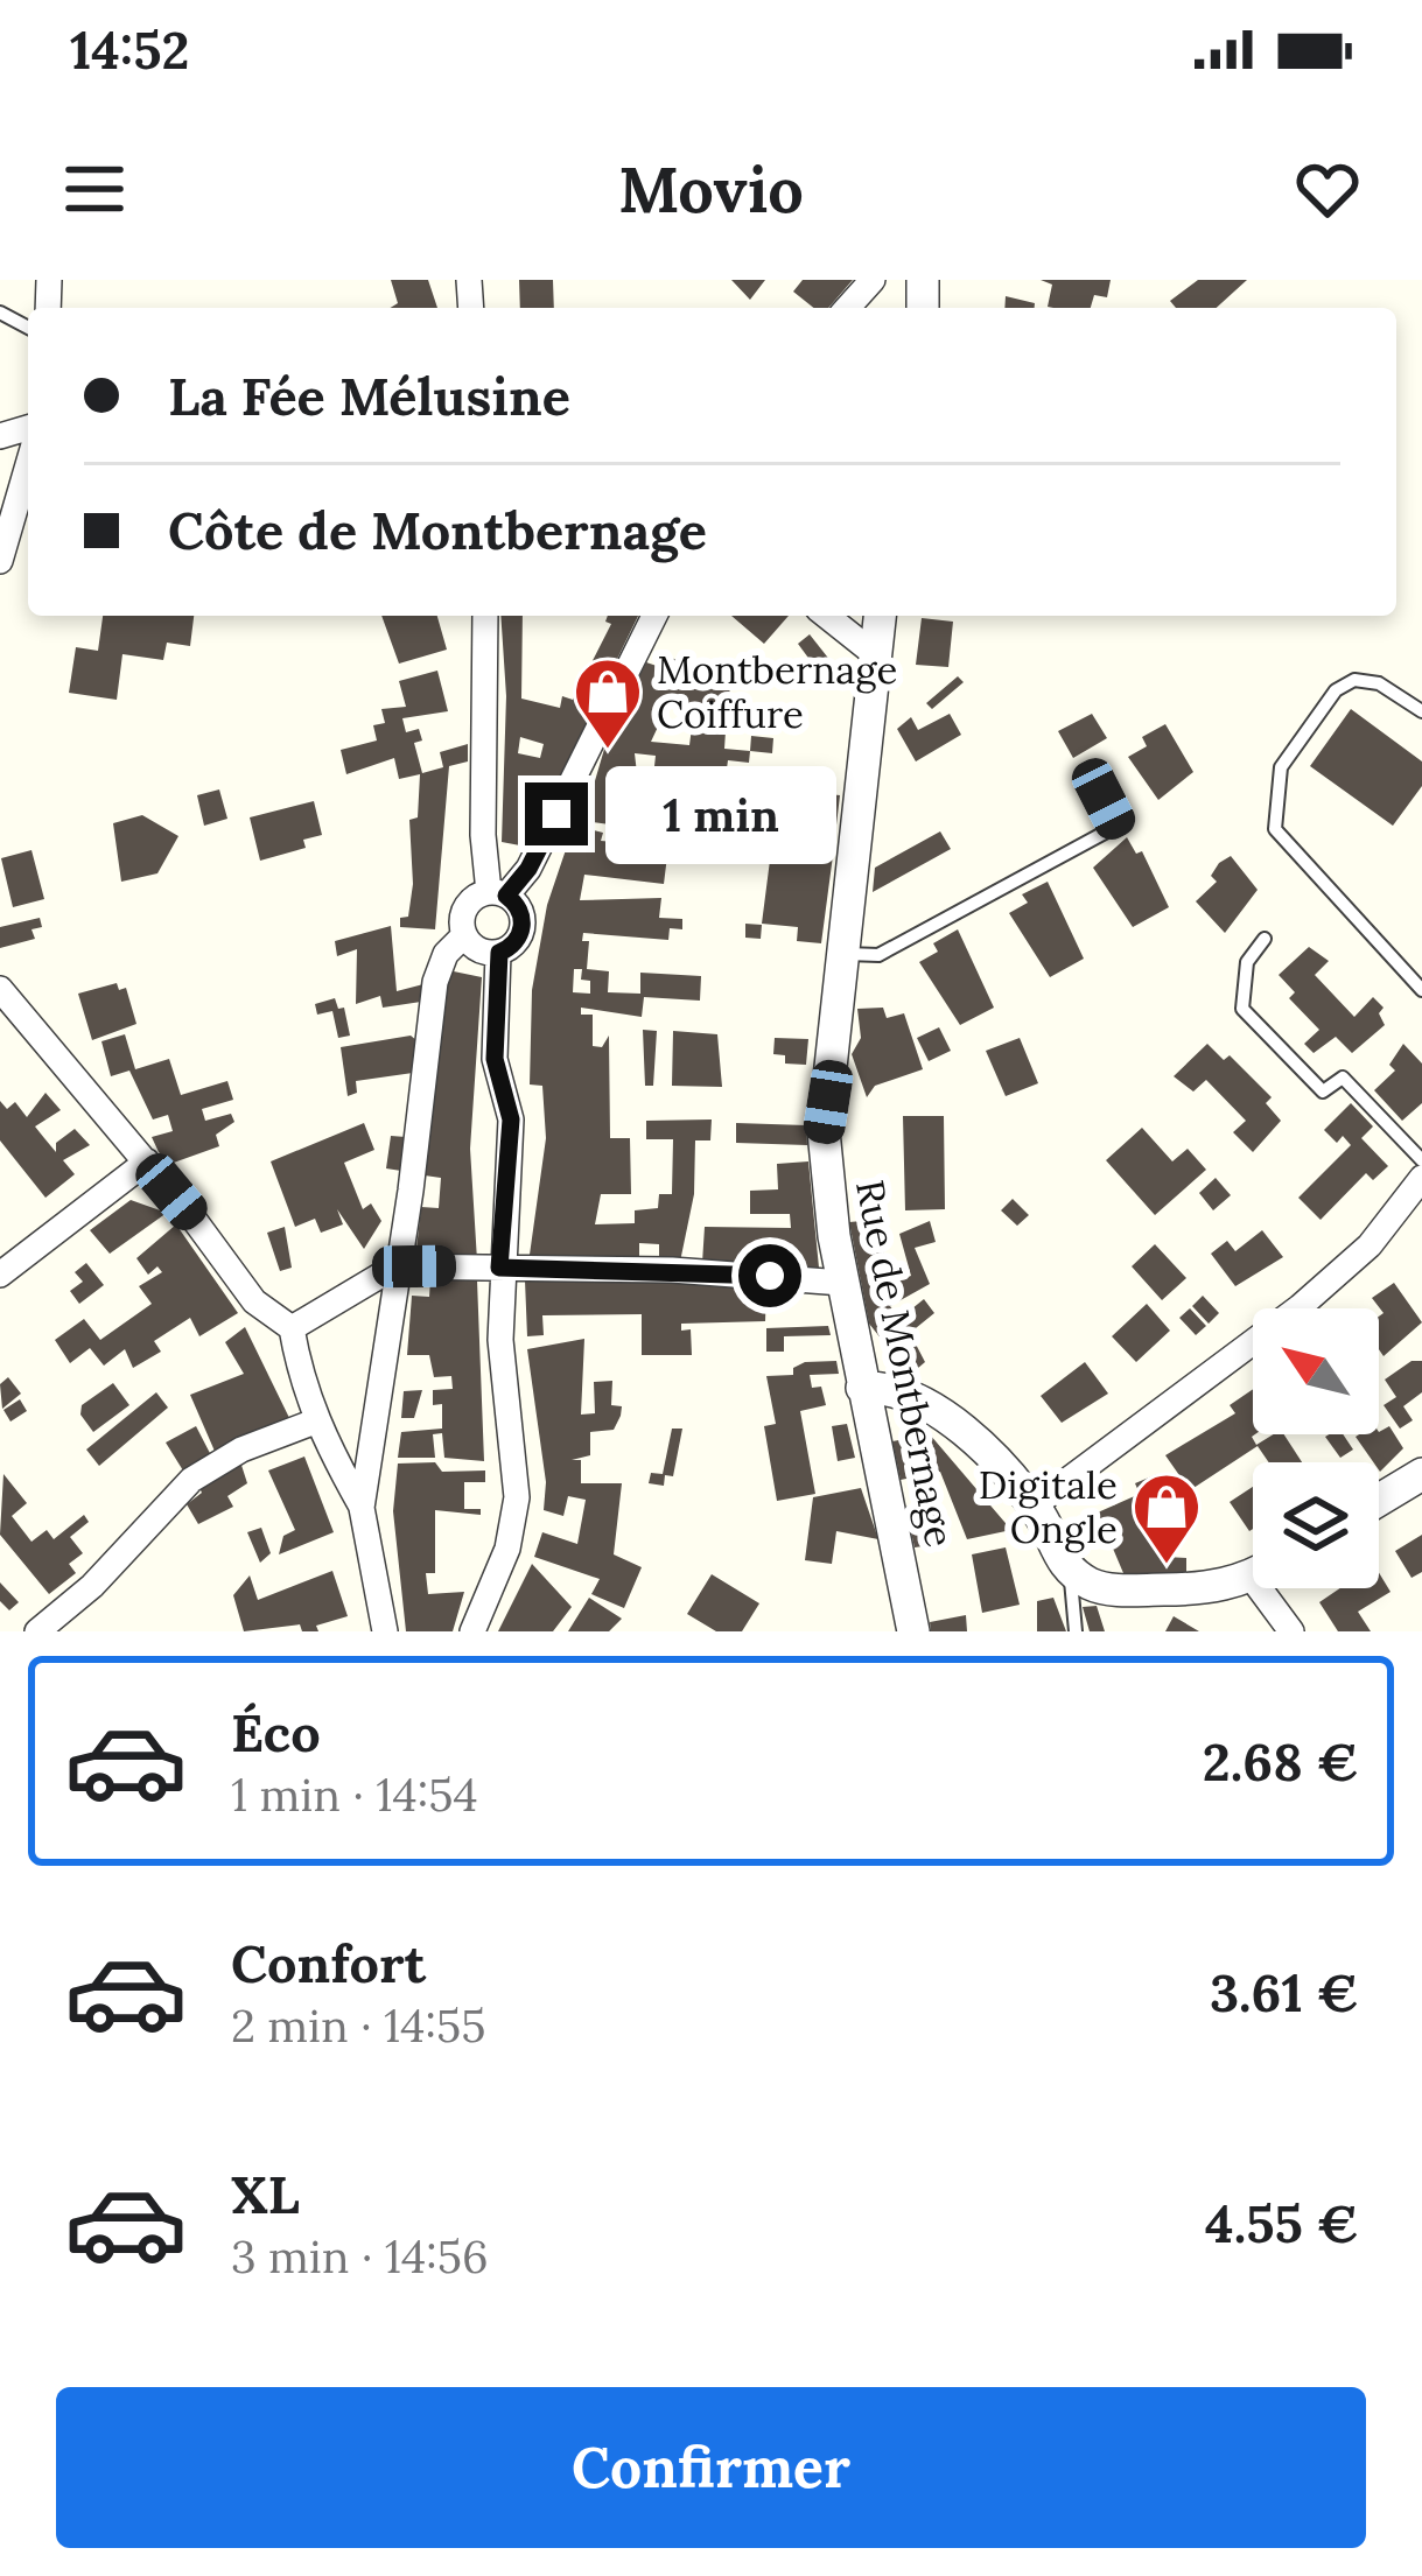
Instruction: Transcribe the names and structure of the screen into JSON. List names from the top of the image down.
{
  "streets": {
    "street": ["Rue de Montbernage"]
  },
  "places": {
    "shop": ["Montbernage Coiffure", "Digitale Ongle"]
  },
  "north": "top left",
  "page": {
    "status": "14:52",
    "header": "Movio",
    "banner": ["La Fée Mélusine", "Côte de Montbernage"],
    "bubble": "1 min",
    "list": [
      {
        "name": "Éco",
        "note": "1 min · 14:54",
        "value": "2.68 €"
      },
      {
        "name": "Confort",
        "note": "2 min · 14:55",
        "value": "3.61 €"
      },
      {
        "name": "XL",
        "note": "3 min · 14:56",
        "value": "4.55 €"
      }
    ],
    "buttons": "Confirmer"
  }
}
